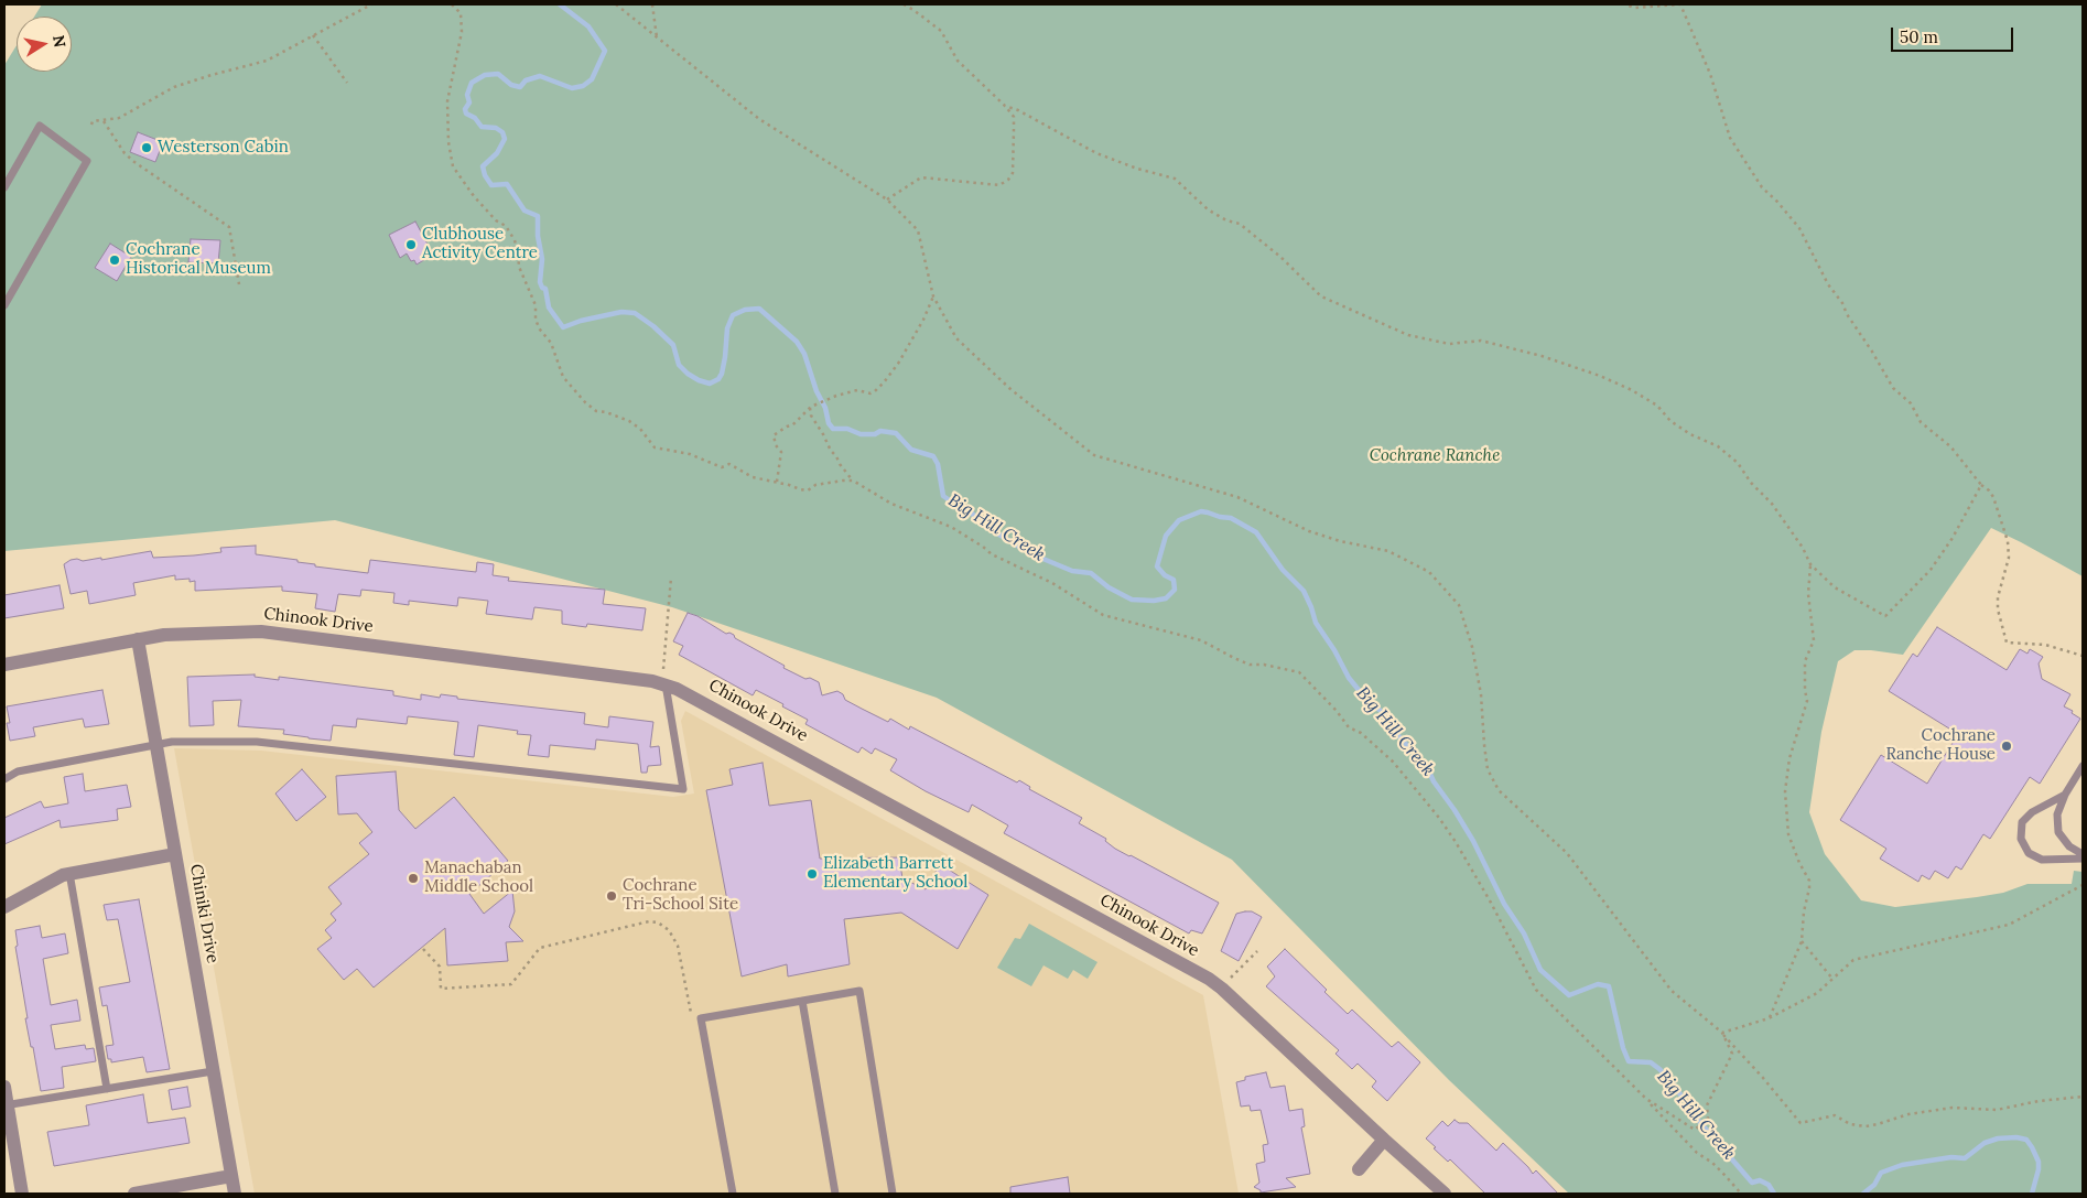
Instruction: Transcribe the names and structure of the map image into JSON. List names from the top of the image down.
{
  "streets": {
    "street": ["Chinook Drive", "Chiniki Drive"]
  },
  "crossings": [
    ["Chinook Drive", "Chiniki Drive"]
  ],
  "water": ["Big Hill Creek"],
  "parks": ["Cochrane Ranche"],
  "places": [
    "Westerson Cabin",
    "Clubhouse Activity Centre",
    "Cochrane Historical Museum",
    "Cochrane Ranche House",
    "Elizabeth Barrett Elementary School",
    "Manachaban Middle School",
    "Cochrane Tri-School Site"
  ],
  "scale_bar": "50 m",
  "north": "right"
}
